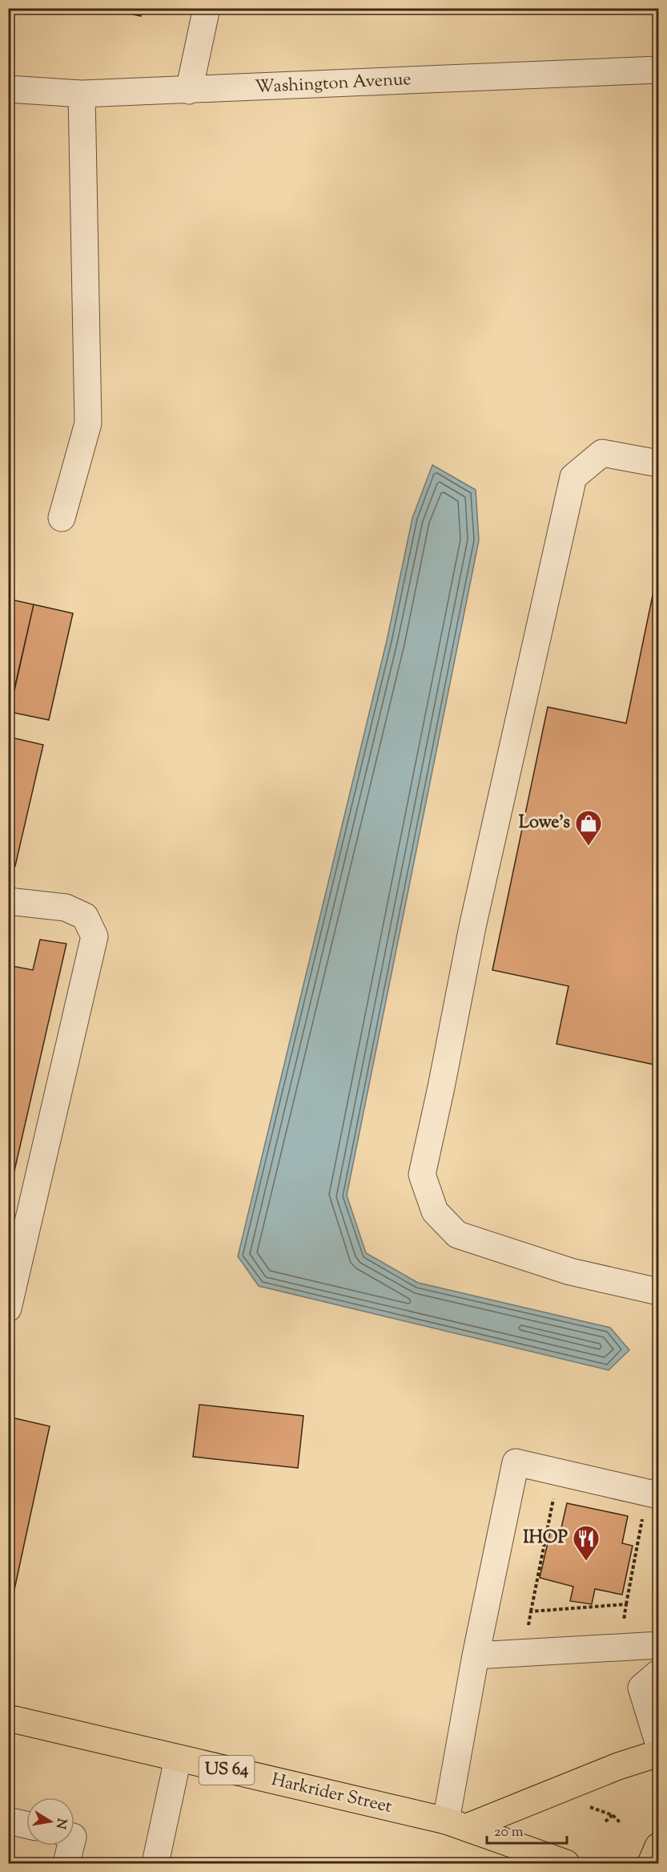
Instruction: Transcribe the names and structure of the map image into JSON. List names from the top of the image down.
{
  "streets": {
    "main road": ["US 64", "Harkrider Street"],
    "street": ["Washington Avenue"]
  },
  "places": {
    "shop": ["Lowe's"],
    "restaurant": ["IHOP"]
  },
  "scale_bar": "20 m",
  "north": "right"
}
